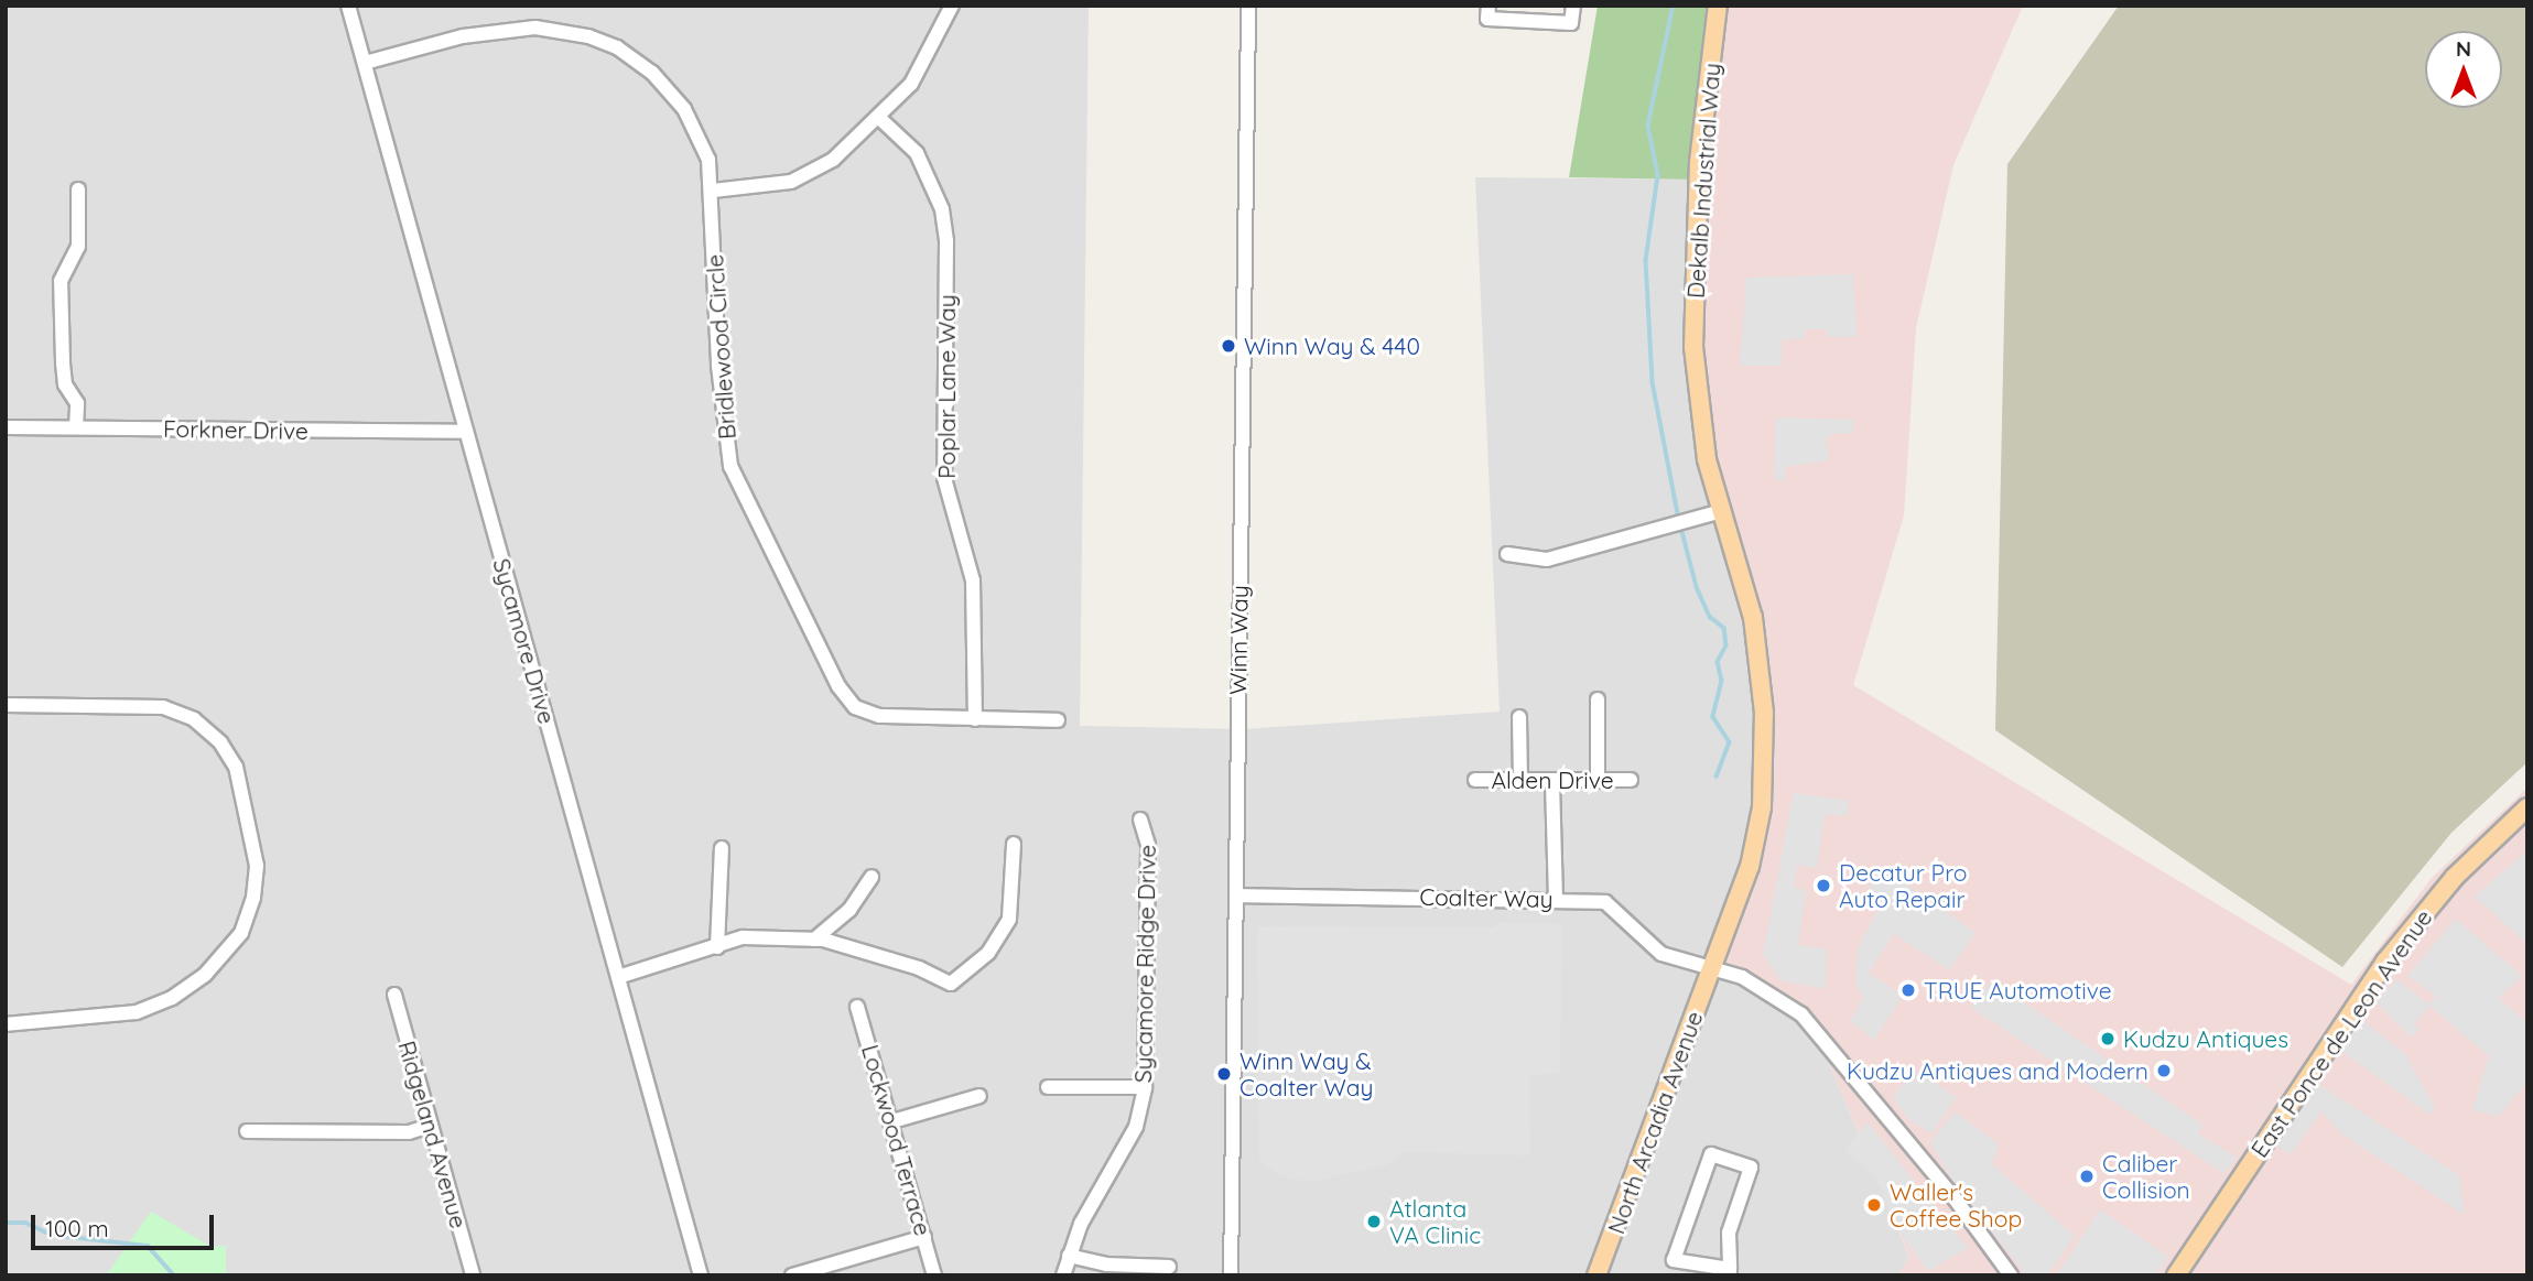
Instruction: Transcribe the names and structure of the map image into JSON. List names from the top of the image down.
{
  "streets": {
    "main road": ["Dekalb Industrial Way", "East Ponce de Leon Avenue", "North Arcadia Avenue"],
    "street": [
      "Bridlewood Circle",
      "Poplar Lane Way",
      "Forkner Drive",
      "Winn Way",
      "Sycamore Drive",
      "Alden Drive",
      "Coalter Way",
      "Sycamore Ridge Drive",
      "Ridgeland Avenue",
      "Lockwood Terrace"
    ]
  },
  "crossings": [
    ["Dekalb Industrial Way", "Coalter Way"],
    ["Dekalb Industrial Way", "North Arcadia Avenue"],
    ["Bridlewood Circle", "Poplar Lane Way"],
    ["Bridlewood Circle", "Sycamore Drive"],
    ["Forkner Drive", "Sycamore Drive"],
    ["Winn Way", "Coalter Way"],
    ["Coalter Way", "North Arcadia Avenue"]
  ],
  "places": [
    "Winn Way & 440",
    "Decatur Pro Auto Repair",
    "TRUE Automotive",
    "Kudzu Antiques",
    "Kudzu Antiques and Modern",
    "Winn Way & Coalter Way",
    "Caliber Collision",
    "Waller's Coffee Shop",
    "Atlanta VA Clinic"
  ],
  "scale_bar": "100 m",
  "north": "top"
}
